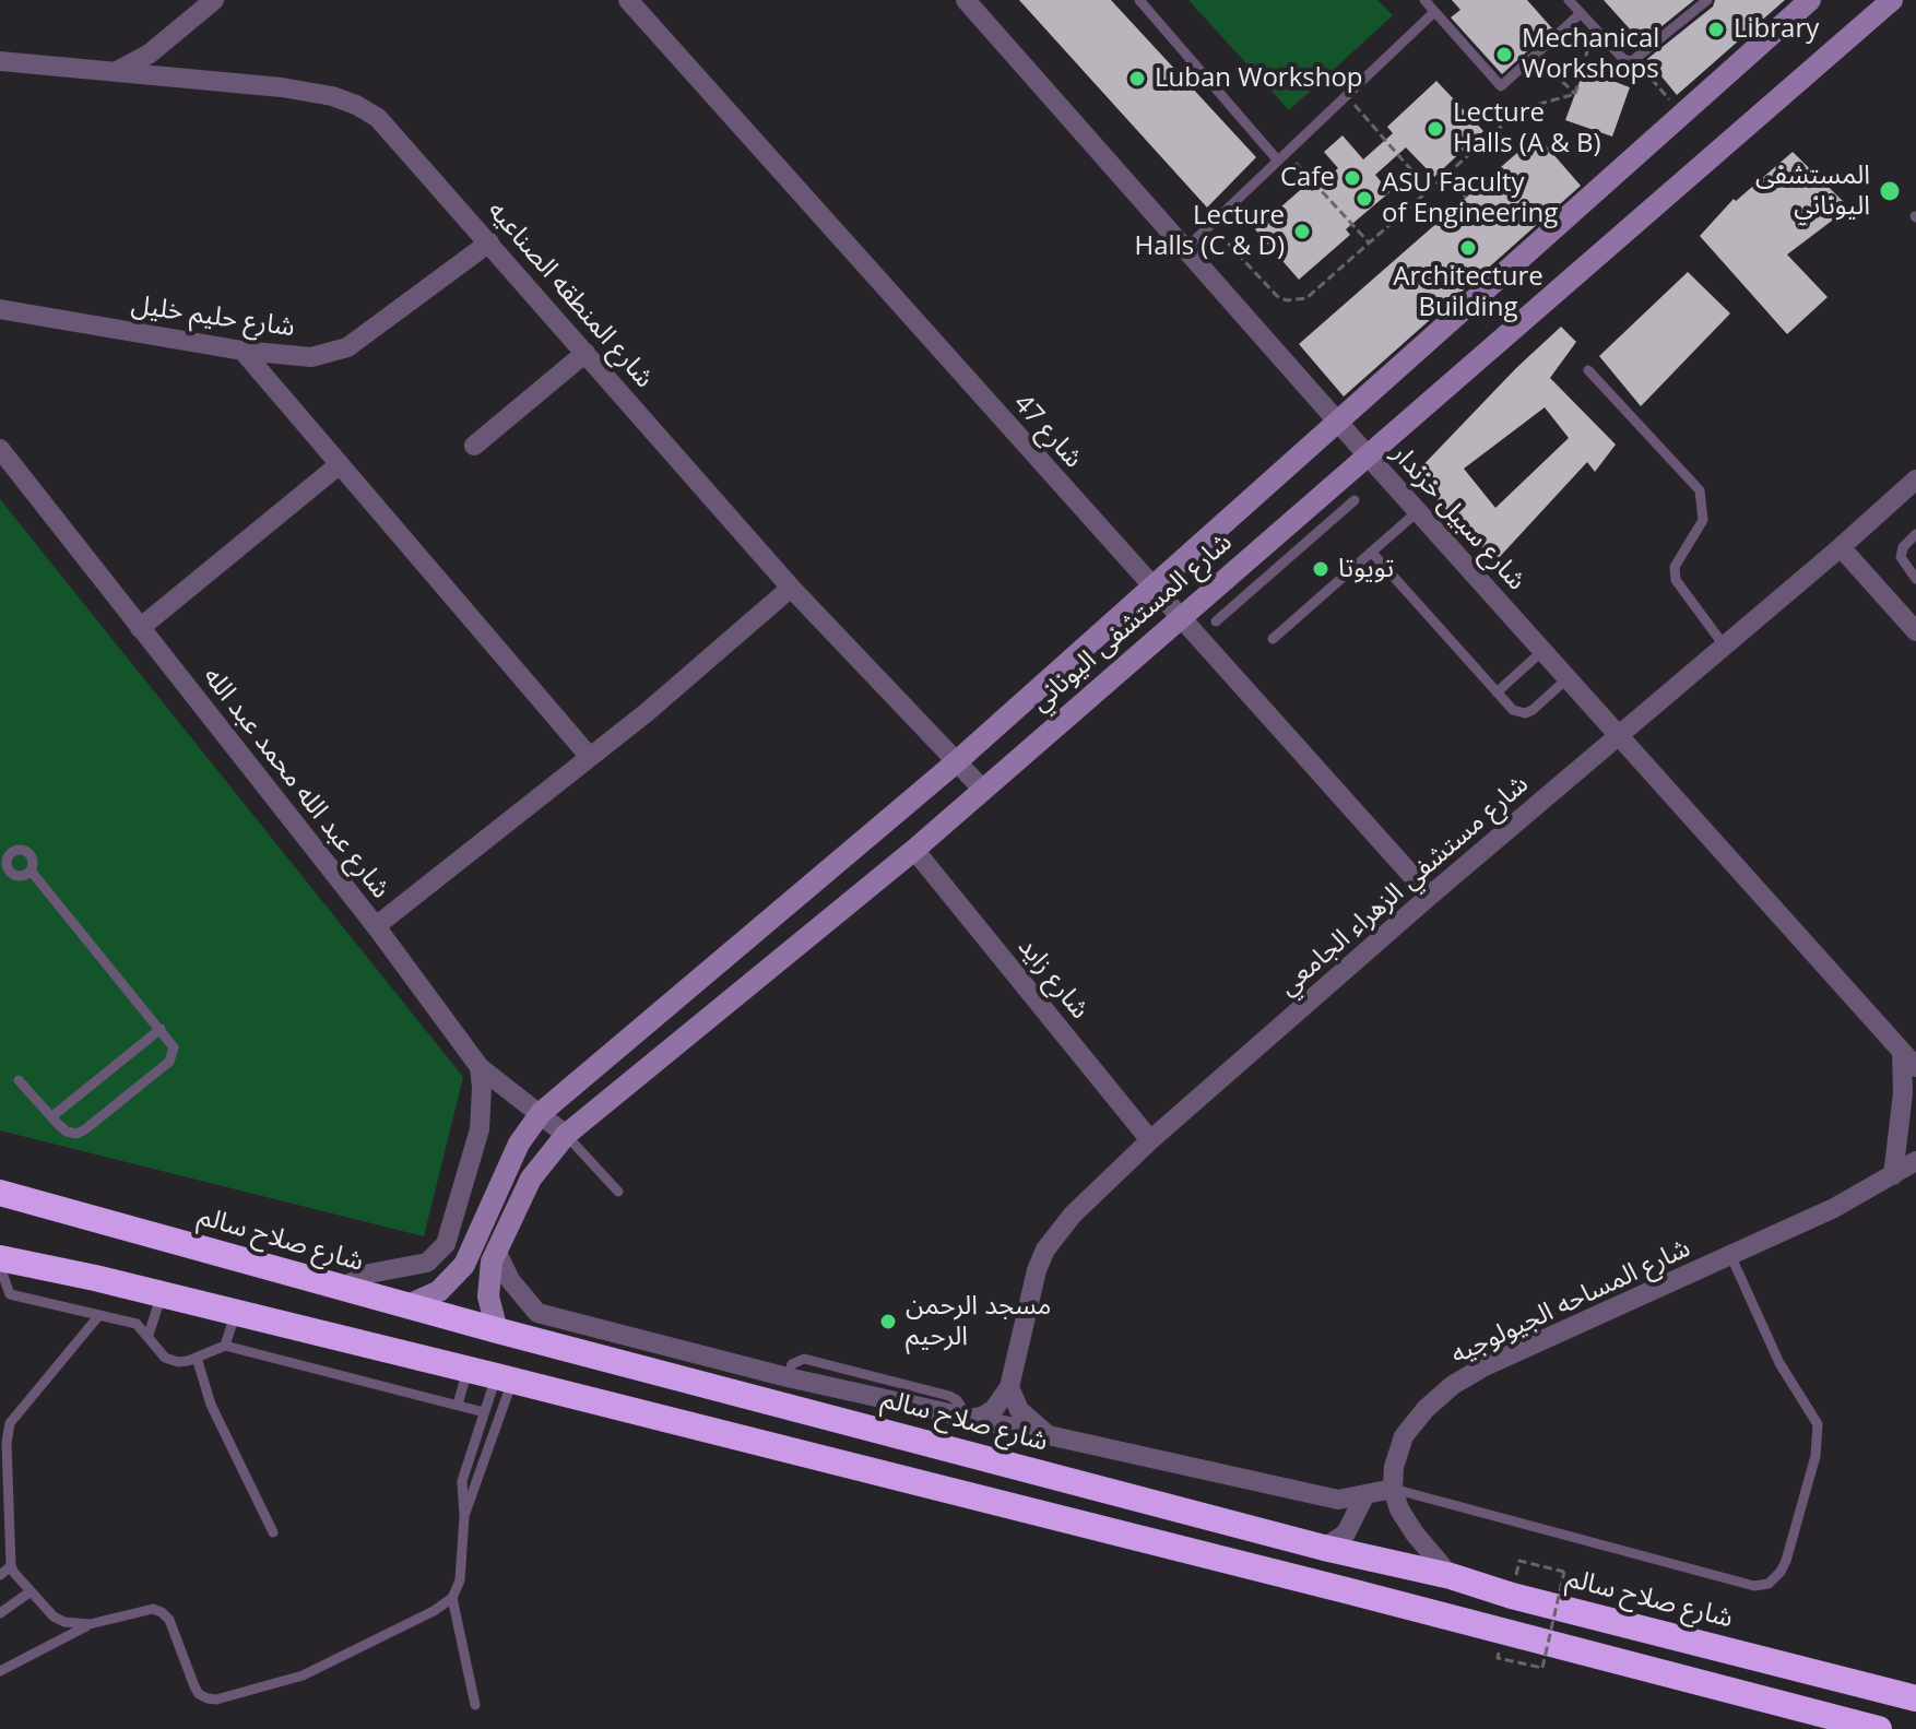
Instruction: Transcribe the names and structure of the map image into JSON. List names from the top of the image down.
{
  "streets": {
    "highway": ["شارع صلاح سالم"],
    "street": [
      "شارع المنطقه الصناعيه",
      "شارع حليم خليل",
      "شارع 47",
      "شارع سبيل خزندار",
      "شارع المستشفى اليوناني",
      "شارع عبد الله محمد عبد الله",
      "شارع مستشفي الزهراء الجامعي",
      "شارع زايد",
      "شارع المساحه الجيولوجيه"
    ]
  },
  "crossings": [
    ["شارع المنطقه الصناعيه", "شارع حليم خليل"],
    ["شارع المنطقه الصناعيه", "شارع المستشفى اليوناني"],
    ["شارع 47", "شارع المستشفى اليوناني"],
    ["شارع 47", "شارع مستشفي الزهراء الجامعي"],
    ["شارع سبيل خزندار", "شارع المستشفى اليوناني"],
    ["شارع سبيل خزندار", "شارع مستشفي الزهراء الجامعي"],
    ["شارع المستشفى اليوناني", "شارع عبد الله محمد عبد الله"],
    ["شارع المستشفى اليوناني", "شارع زايد"],
    ["شارع المستشفى اليوناني", "شارع صلاح سالم"],
    ["شارع مستشفي الزهراء الجامعي", "شارع زايد"]
  ],
  "places": [
    "Library",
    "Mechanical Workshops",
    "Luban Workshop",
    "Lecture Halls (A & B)",
    "Cafe",
    "المستشفى اليوناني",
    "ASU Faculty of Engineering",
    "Lecture Halls (C & D)",
    "Architecture Building",
    "تويوتا",
    "مسجد الرحمن الرحيم"
  ]
}
